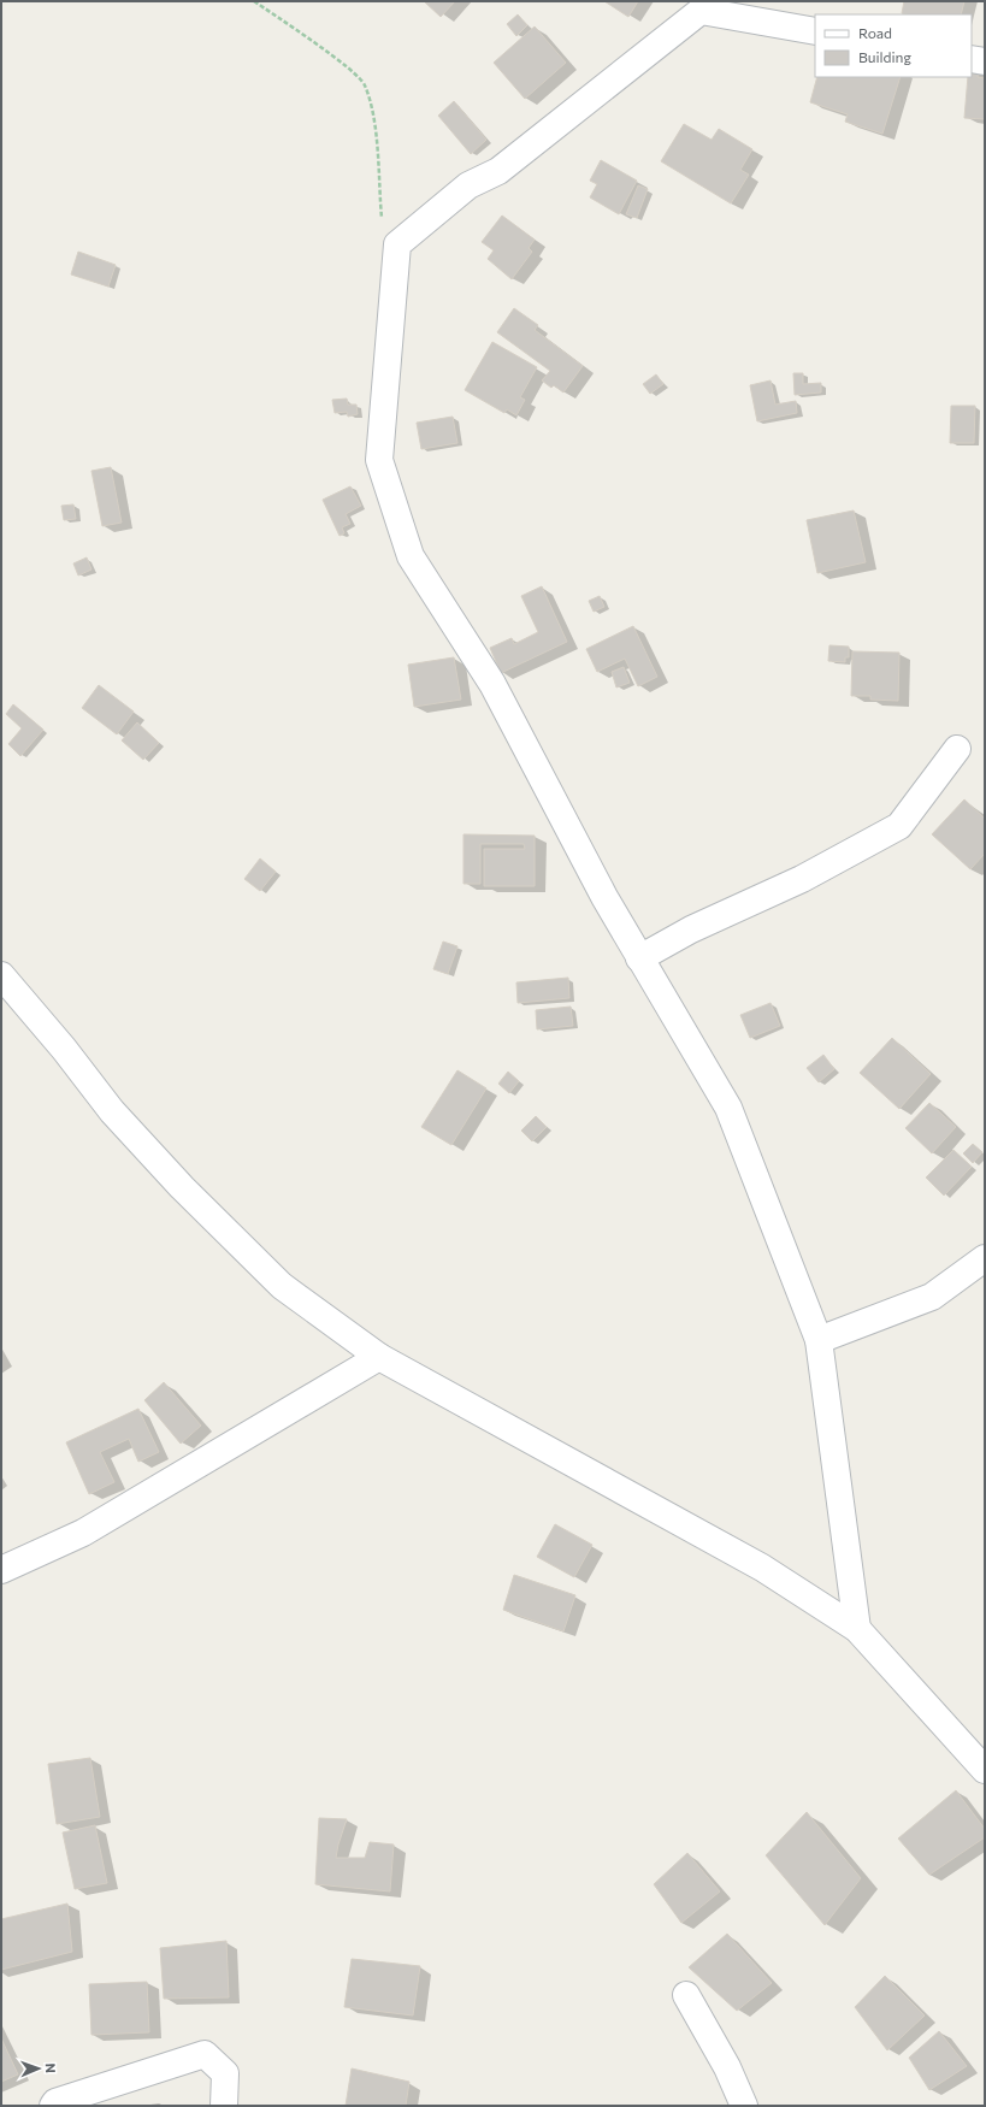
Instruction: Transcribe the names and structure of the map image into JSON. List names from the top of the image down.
{
  "legend": ["Road", "Building"],
  "north": "right"
}
